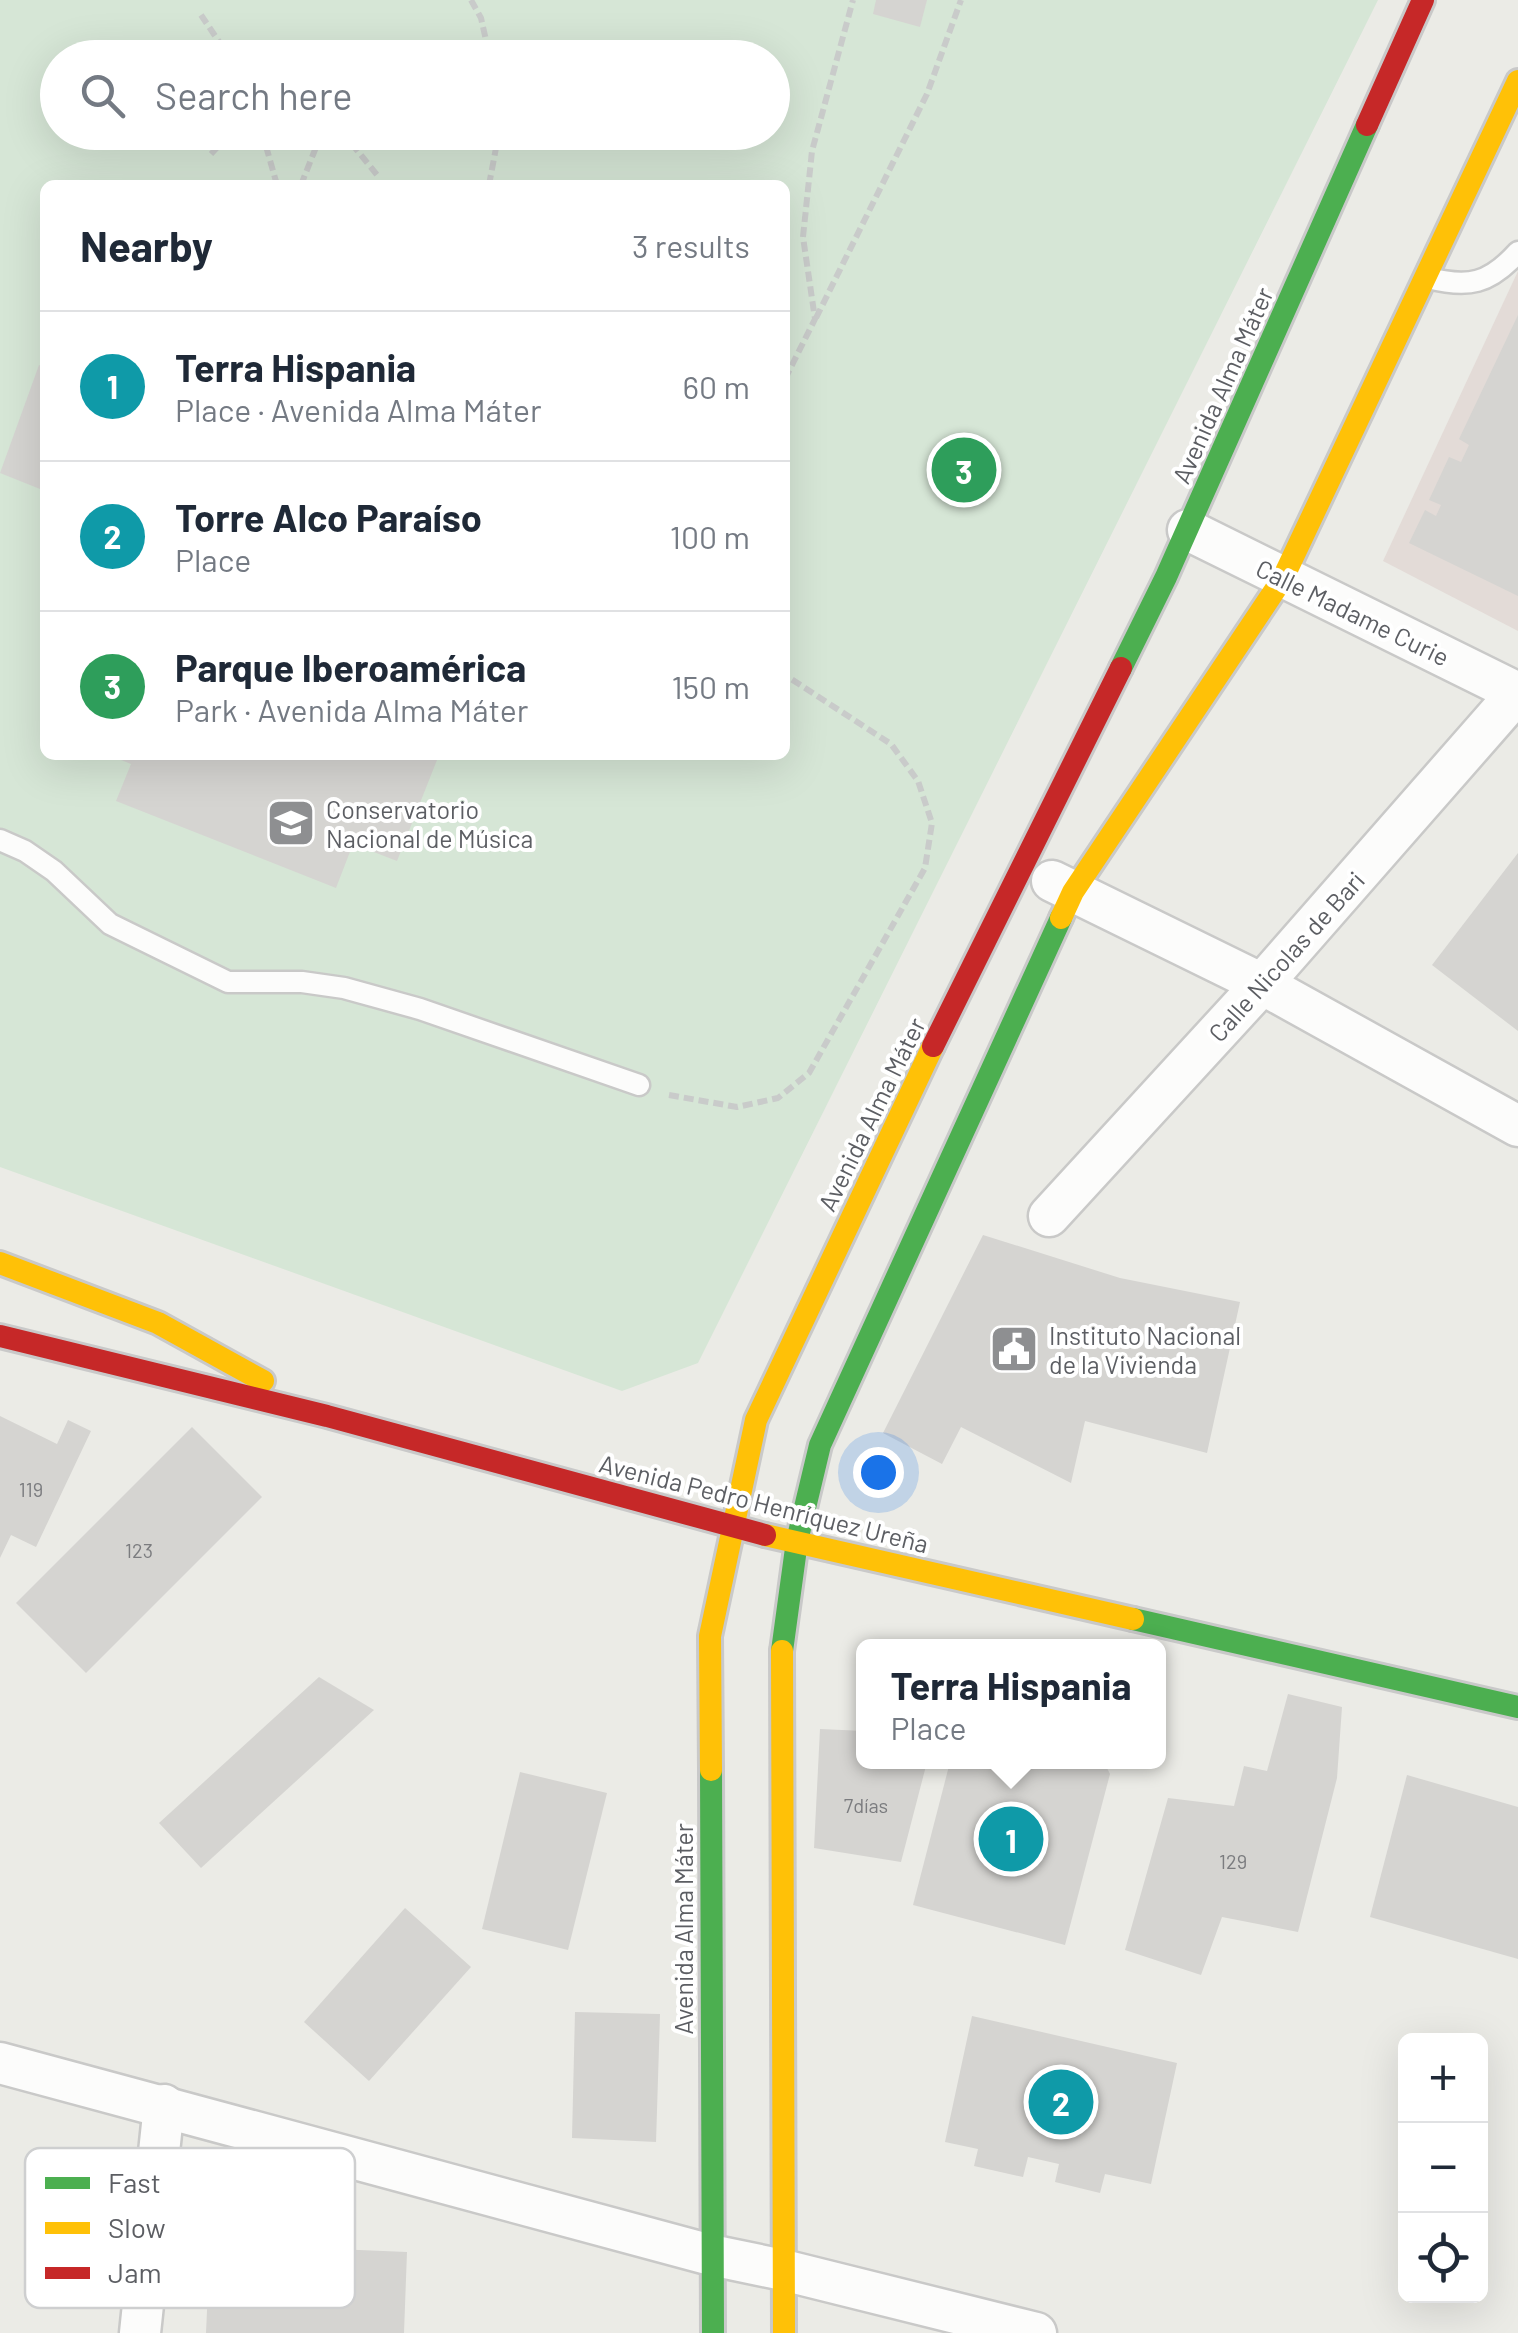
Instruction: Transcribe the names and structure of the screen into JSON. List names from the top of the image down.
{
  "streets": {
    "main road": ["Avenida Alma Máter", "Avenida Pedro Henríquez Ureña"],
    "street": ["Calle Madame Curie", "Calle Nicolas de Bari"]
  },
  "crossings": [
    ["Avenida Alma Máter", "Calle Madame Curie"],
    ["Avenida Alma Máter", "Avenida Pedro Henríquez Ureña"],
    ["Calle Madame Curie", "Calle Nicolas de Bari"]
  ],
  "places": {
    "school or university": ["Conservatorio Nacional de Música"],
    "public building": ["Instituto Nacional de la Vivienda"]
  },
  "house_numbers": [
    "119",
    "123",
    "7días",
    "129"
  ],
  "legend": ["Fast", "Slow", "Jam"],
  "page": {
    "search": "Search here",
    "heading": ["Nearby", "3 results"],
    "list": [
      {
        "mark": "1",
        "name": "Terra Hispania",
        "note": "Place · Avenida Alma Máter",
        "value": "60 m"
      },
      {
        "mark": "2",
        "name": "Torre Alco Paraíso",
        "note": "Place",
        "value": "100 m"
      },
      {
        "mark": "3",
        "name": "Parque Iberoamérica",
        "note": "Park · Avenida Alma Máter",
        "value": "150 m"
      }
    ],
    "pins": ["3", "1", "2"],
    "popup": ["Terra Hispania", "Place"],
    "map_buttons": ["+", "−"]
  }
}
